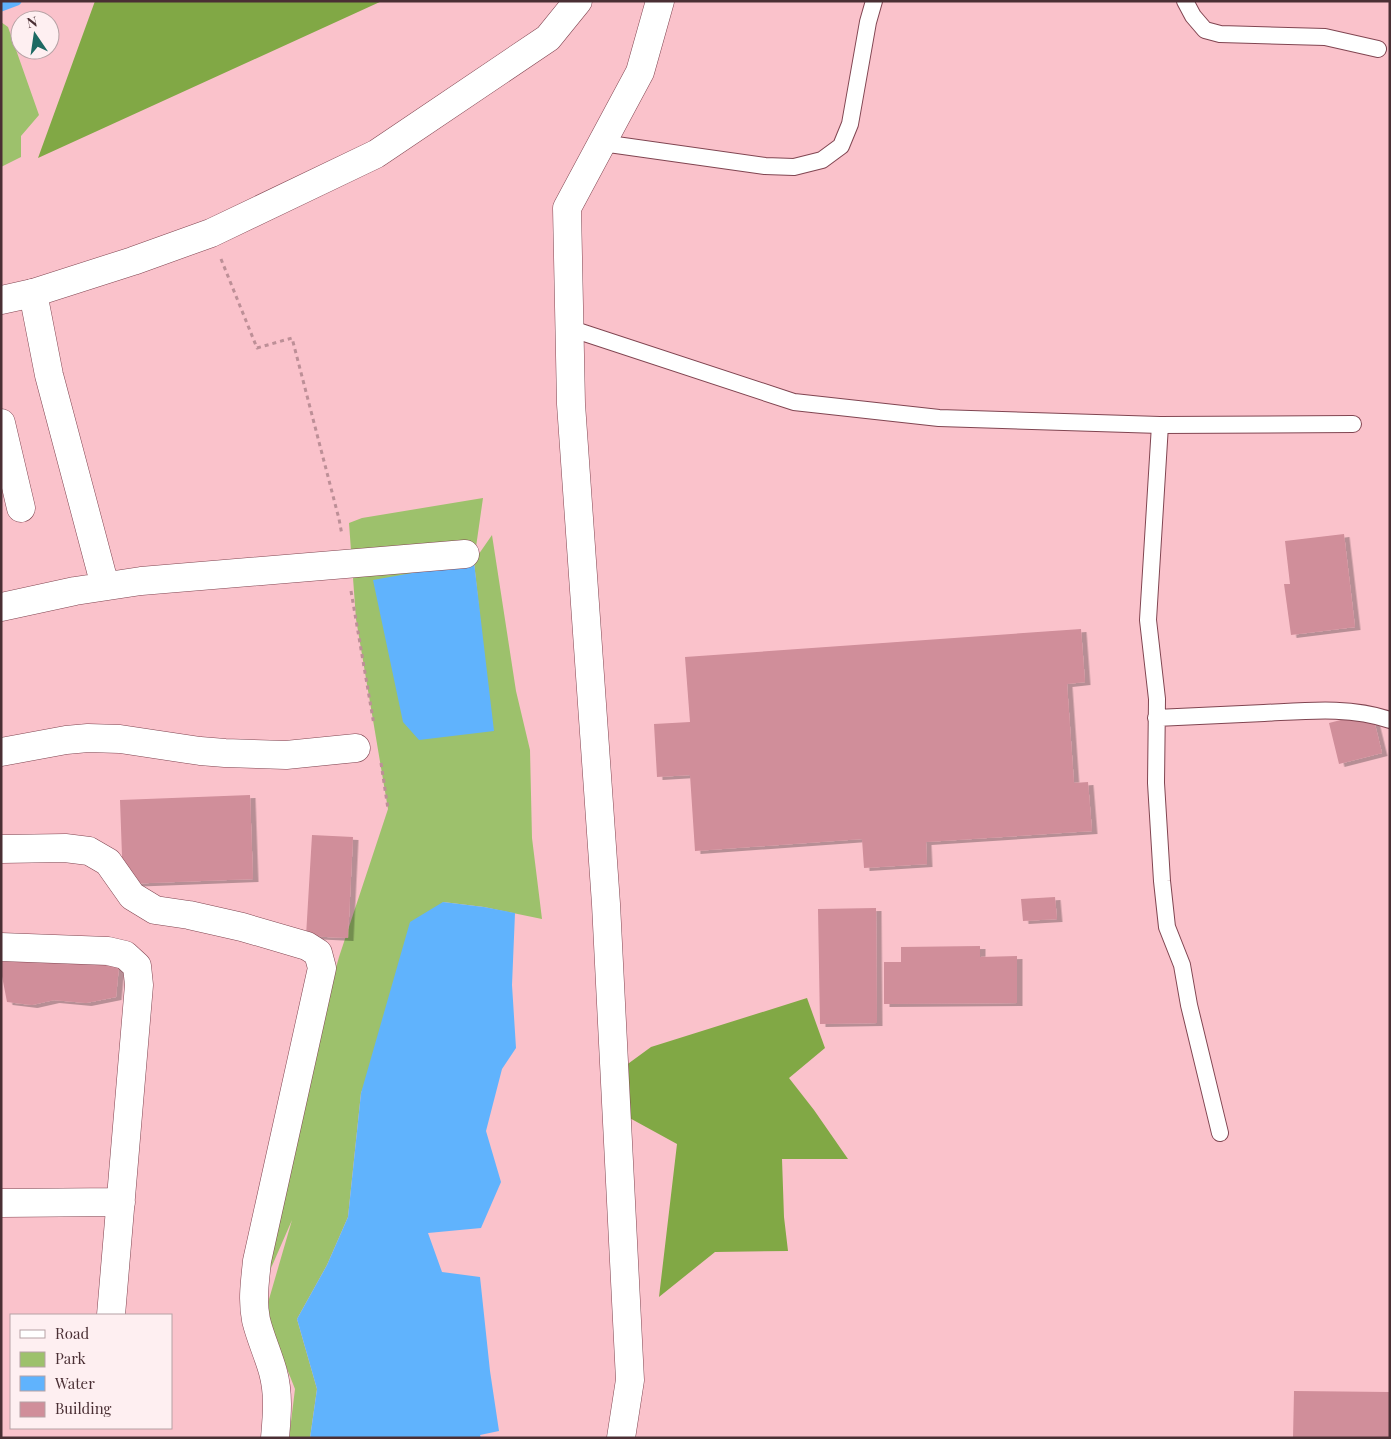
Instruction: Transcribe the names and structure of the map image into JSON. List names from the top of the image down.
{
  "legend": [
    "Road",
    "Park",
    "Water",
    "Building"
  ],
  "north": "top"
}
